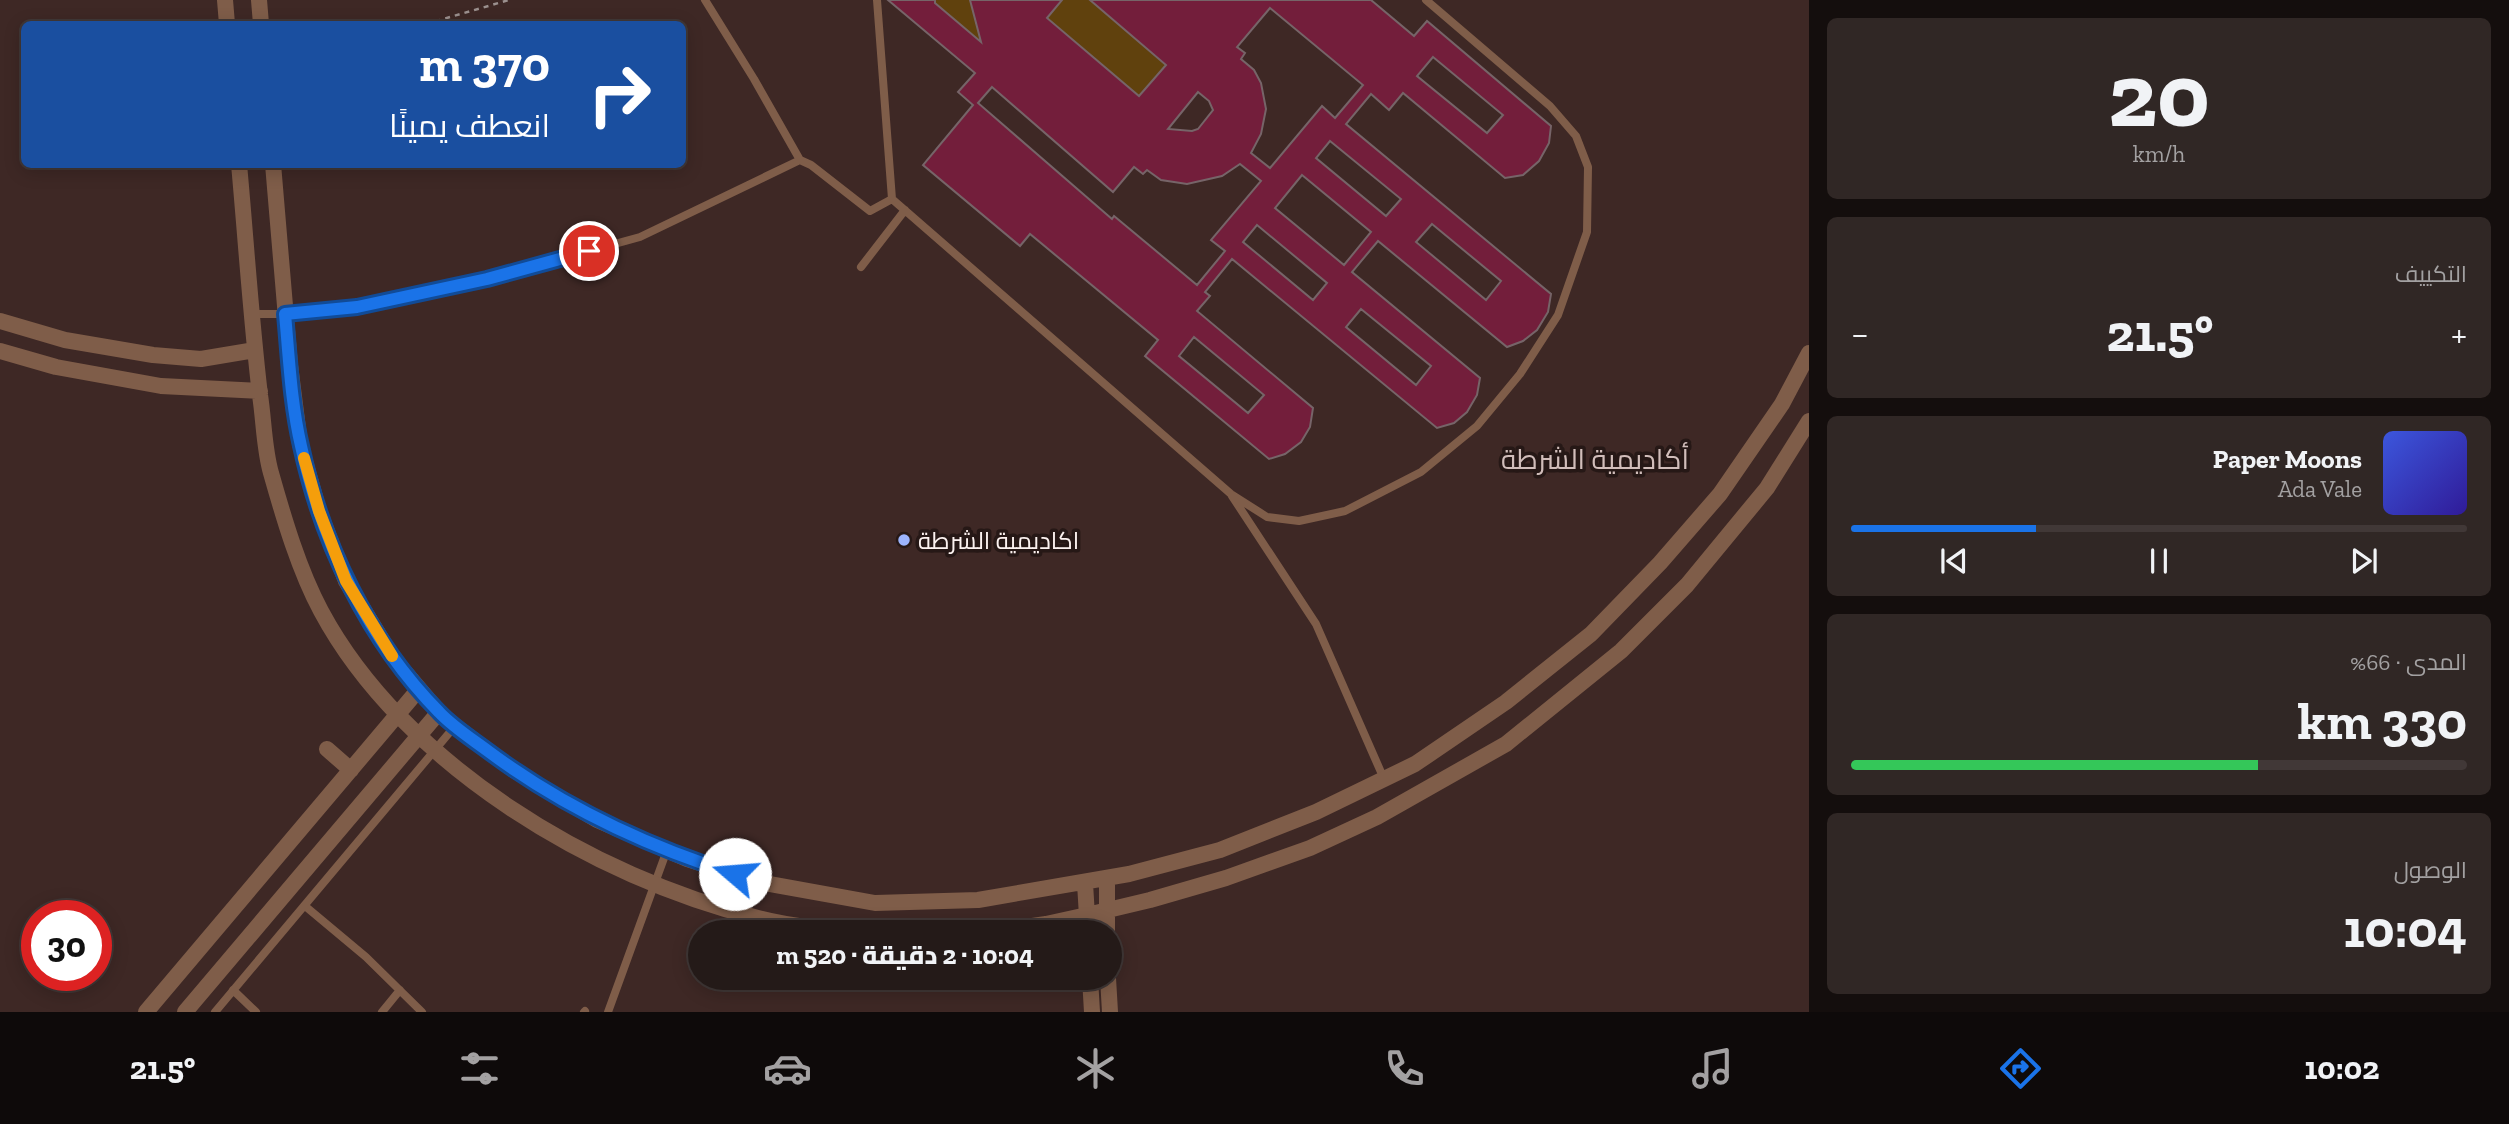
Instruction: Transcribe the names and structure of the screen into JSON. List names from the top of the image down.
{
  "districts": ["أكاديمية الشرطة"],
  "places": ["اكاديمية الشرطة"],
  "page": {
    "tile": [
      ["20", "km/h"],
      "التكييف",
      ["المدى · 66%", "330 km"],
      ["الوصول", "10:04"]
    ],
    "turn": ["370 m", "انعطف يمينًا"],
    "heat": ["−", "21.5°", "+"],
    "song": ["Paper Moons", "Ada Vale"],
    "limit": "30",
    "trip": "10:04 · 2 دقيقة · 520 m",
    "tabs": ["10:02", "21.5°"]
  }
}
